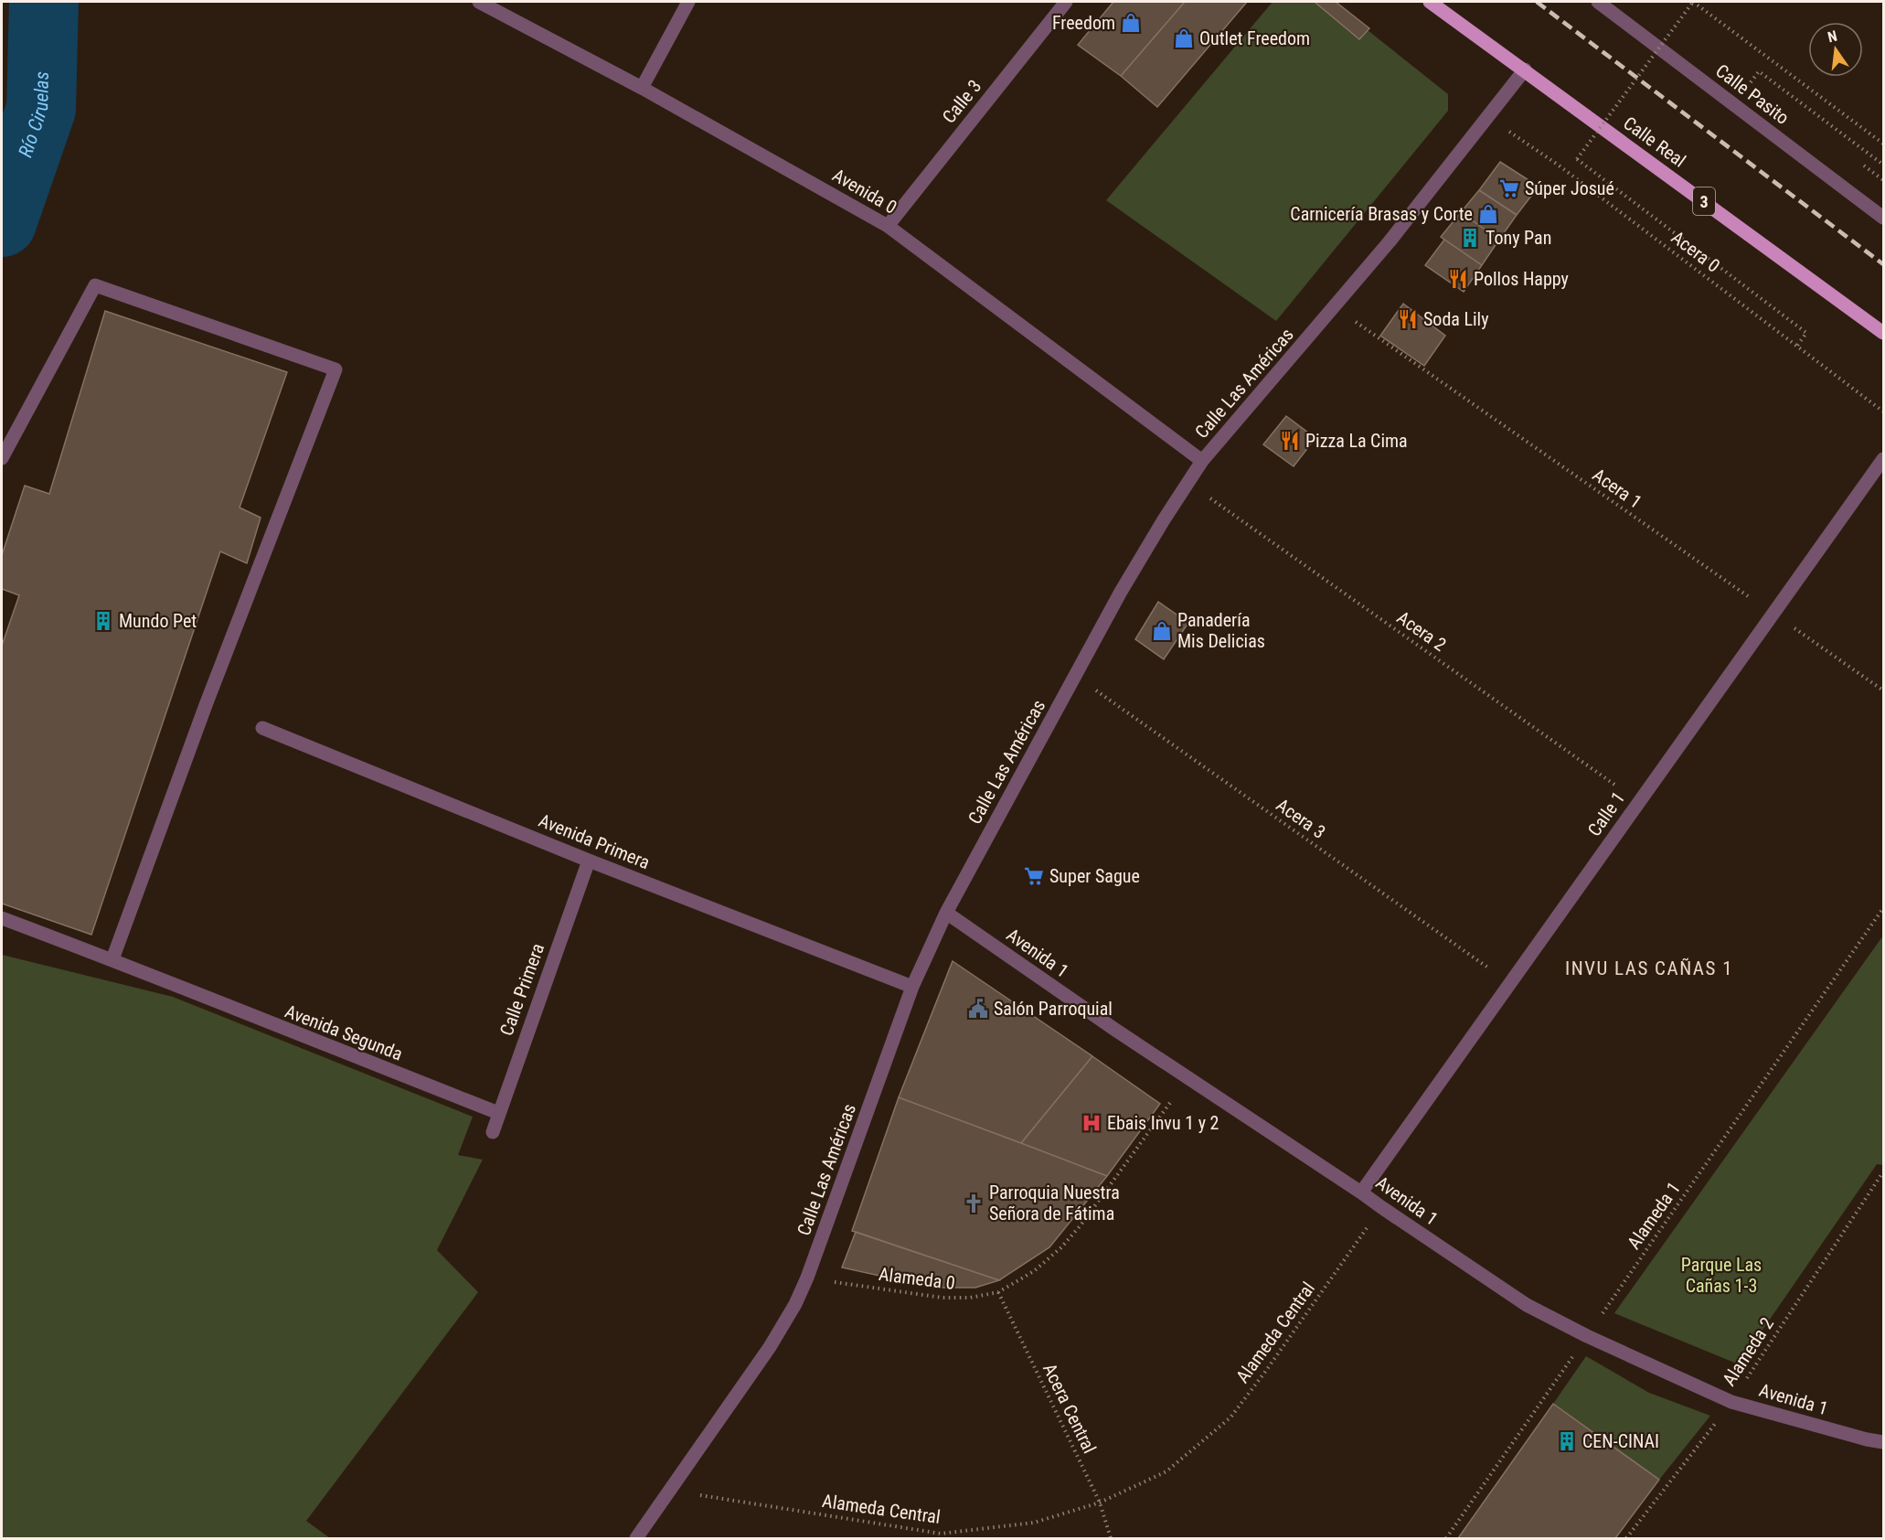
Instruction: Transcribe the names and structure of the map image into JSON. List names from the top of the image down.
{
  "streets": {
    "main road": ["Calle Real", "3"],
    "street": [
      "Calle Pasito",
      "Calle 3",
      "Avenida 0",
      "Calle Las Américas",
      "Calle 1",
      "Avenida Primera",
      "Avenida 1",
      "Calle Primera",
      "Avenida Segunda"
    ],
    "path": [
      "Acera 0",
      "Acera 1",
      "Acera 2",
      "Acera 3",
      "Alameda 1",
      "Alameda 0",
      "Alameda Central",
      "Alameda 2",
      "Acera Central"
    ]
  },
  "crossings": [
    ["Calle 3", "Avenida 0"],
    ["Calle Real", "Calle Las Américas"],
    ["Avenida 0", "Calle Las Américas"],
    ["Acera 0", "Calle Las Américas"],
    ["Calle Las Américas", "Acera 1"],
    ["Calle Las Américas", "Acera 2"],
    ["Calle Las Américas", "Acera 3"],
    ["Calle Las Américas", "Avenida Primera"],
    ["Calle Las Américas", "Avenida 1"],
    ["Calle Las Américas", "Alameda 0"],
    ["Calle Las Américas", "Alameda Central"],
    ["Acera 1", "Calle 1"],
    ["Acera 2", "Calle 1"],
    ["Calle 1", "Acera 3"],
    ["Calle 1", "Avenida 1"],
    ["Avenida Primera", "Calle Primera"],
    ["Avenida 1", "Alameda 1"],
    ["Avenida 1", "Alameda 0"],
    ["Avenida 1", "Alameda Central"],
    ["Avenida 1", "Alameda 2"],
    ["Calle Primera", "Avenida Segunda"],
    ["Alameda 0", "Acera Central"],
    ["Alameda Central", "Acera Central"]
  ],
  "districts": ["INVU LAS CAÑAS 1"],
  "water": ["Río Ciruelas"],
  "parks": ["Parque Las Cañas 1-3"],
  "places": {
    "shop": [
      "Freedom",
      "Outlet Freedom",
      "Carnicería Brasas y Corte",
      "Panadería Mis Delicias"
    ],
    "supermarket": ["Súper Josué", "Super Sague"],
    "building": ["Tony Pan", "Mundo Pet", "CEN-CINAI"],
    "restaurant": ["Pollos Happy", "Soda Lily", "Pizza La Cima"],
    "public building": ["Salón Parroquial"],
    "hospital": ["Ebais Invu 1 y 2"],
    "church": ["Parroquia Nuestra Señora de Fátima"]
  },
  "north": "top"
}
